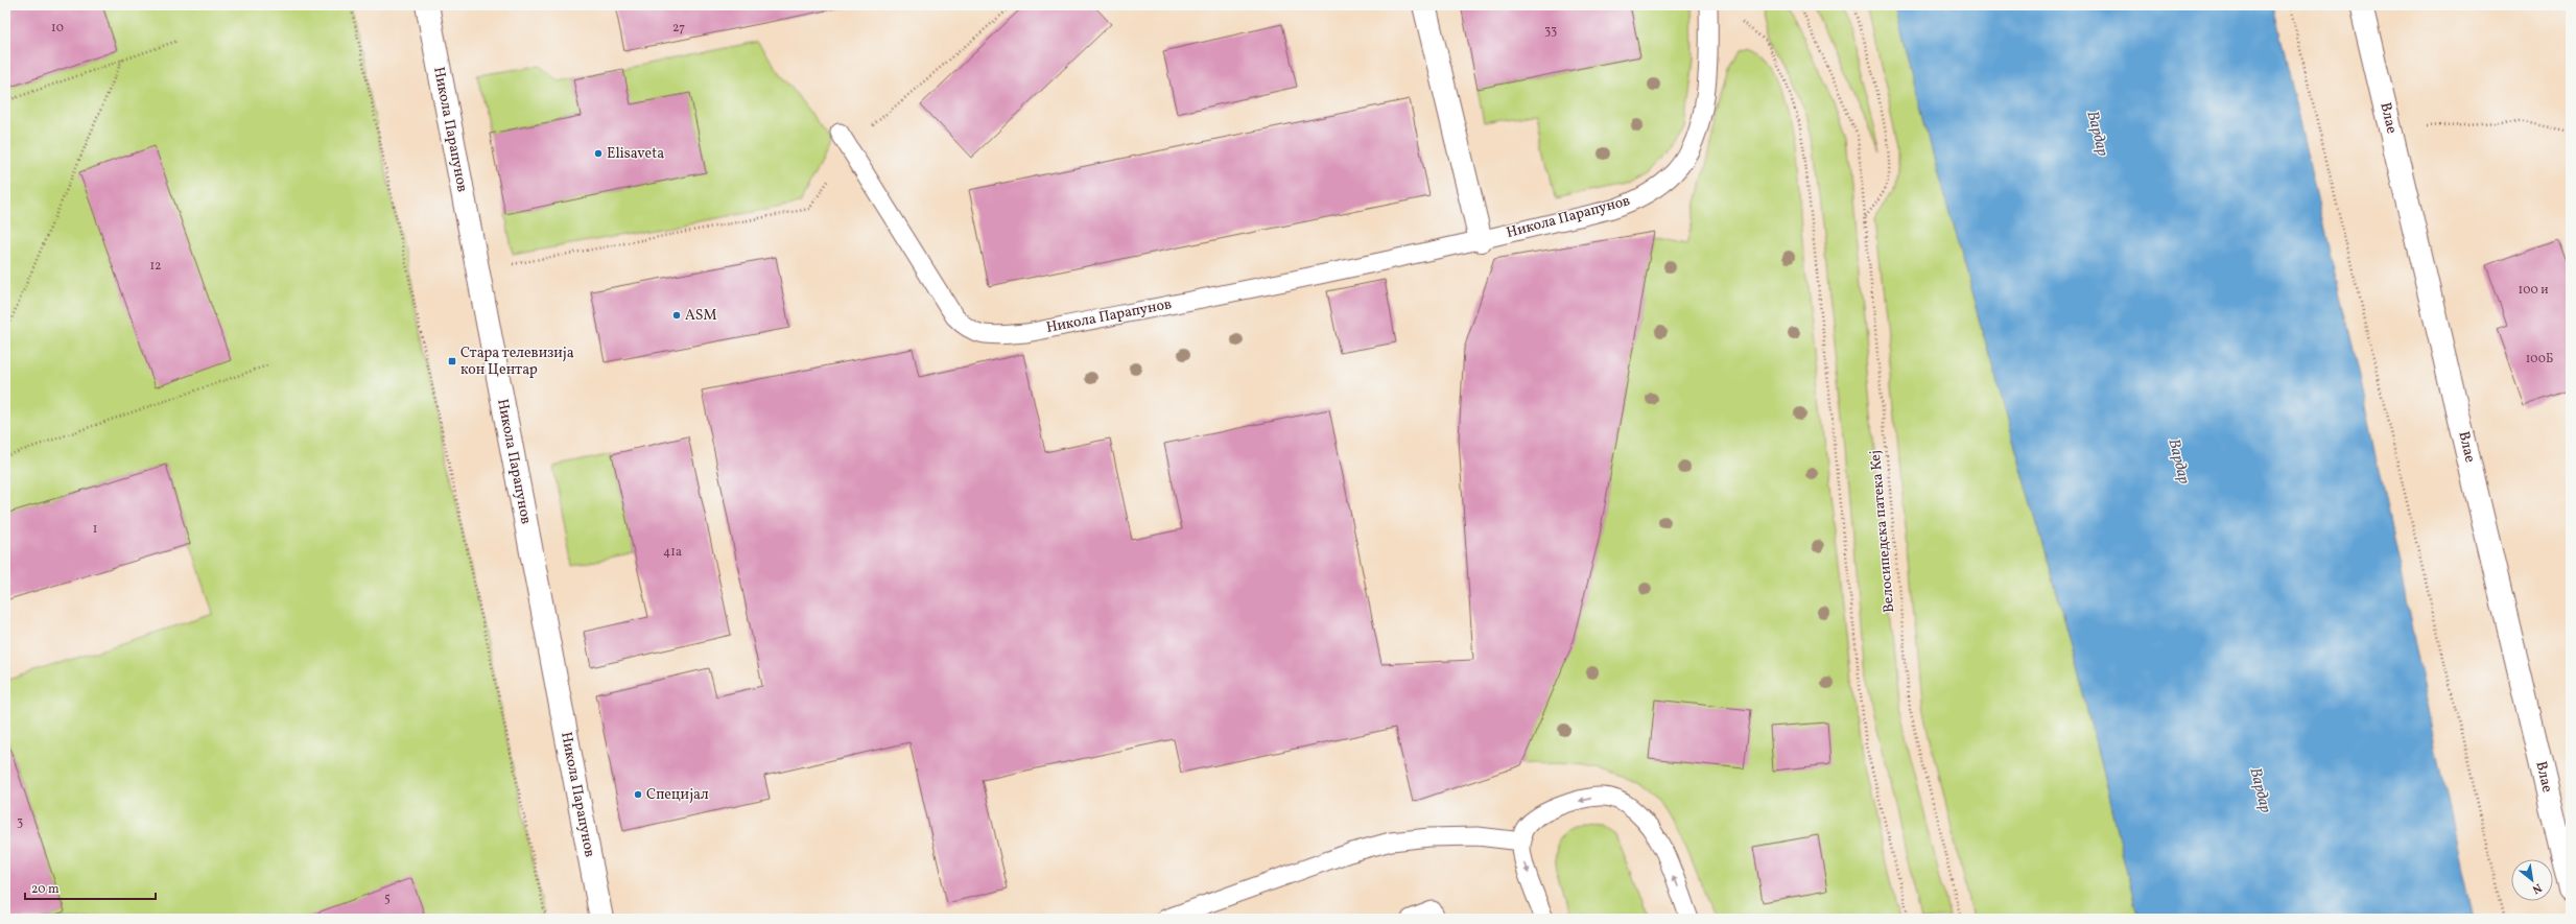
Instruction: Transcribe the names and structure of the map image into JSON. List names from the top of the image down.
{
  "streets": {
    "street": ["Влае", "Никола Парапунов"],
    "path": ["Велосипедска патека Кеј"]
  },
  "water": ["Вардар"],
  "places": {
    "other": ["Elisaveta", "ASM", "Специјал"],
    "transit": ["Стара телевизија кон Центар"]
  },
  "house_numbers": [
    "10",
    "27",
    "33",
    "12",
    "100 и",
    "100Б",
    "1",
    "41a",
    "3",
    "5"
  ],
  "scale_bar": "20 m",
  "north": "bottom right"
}
